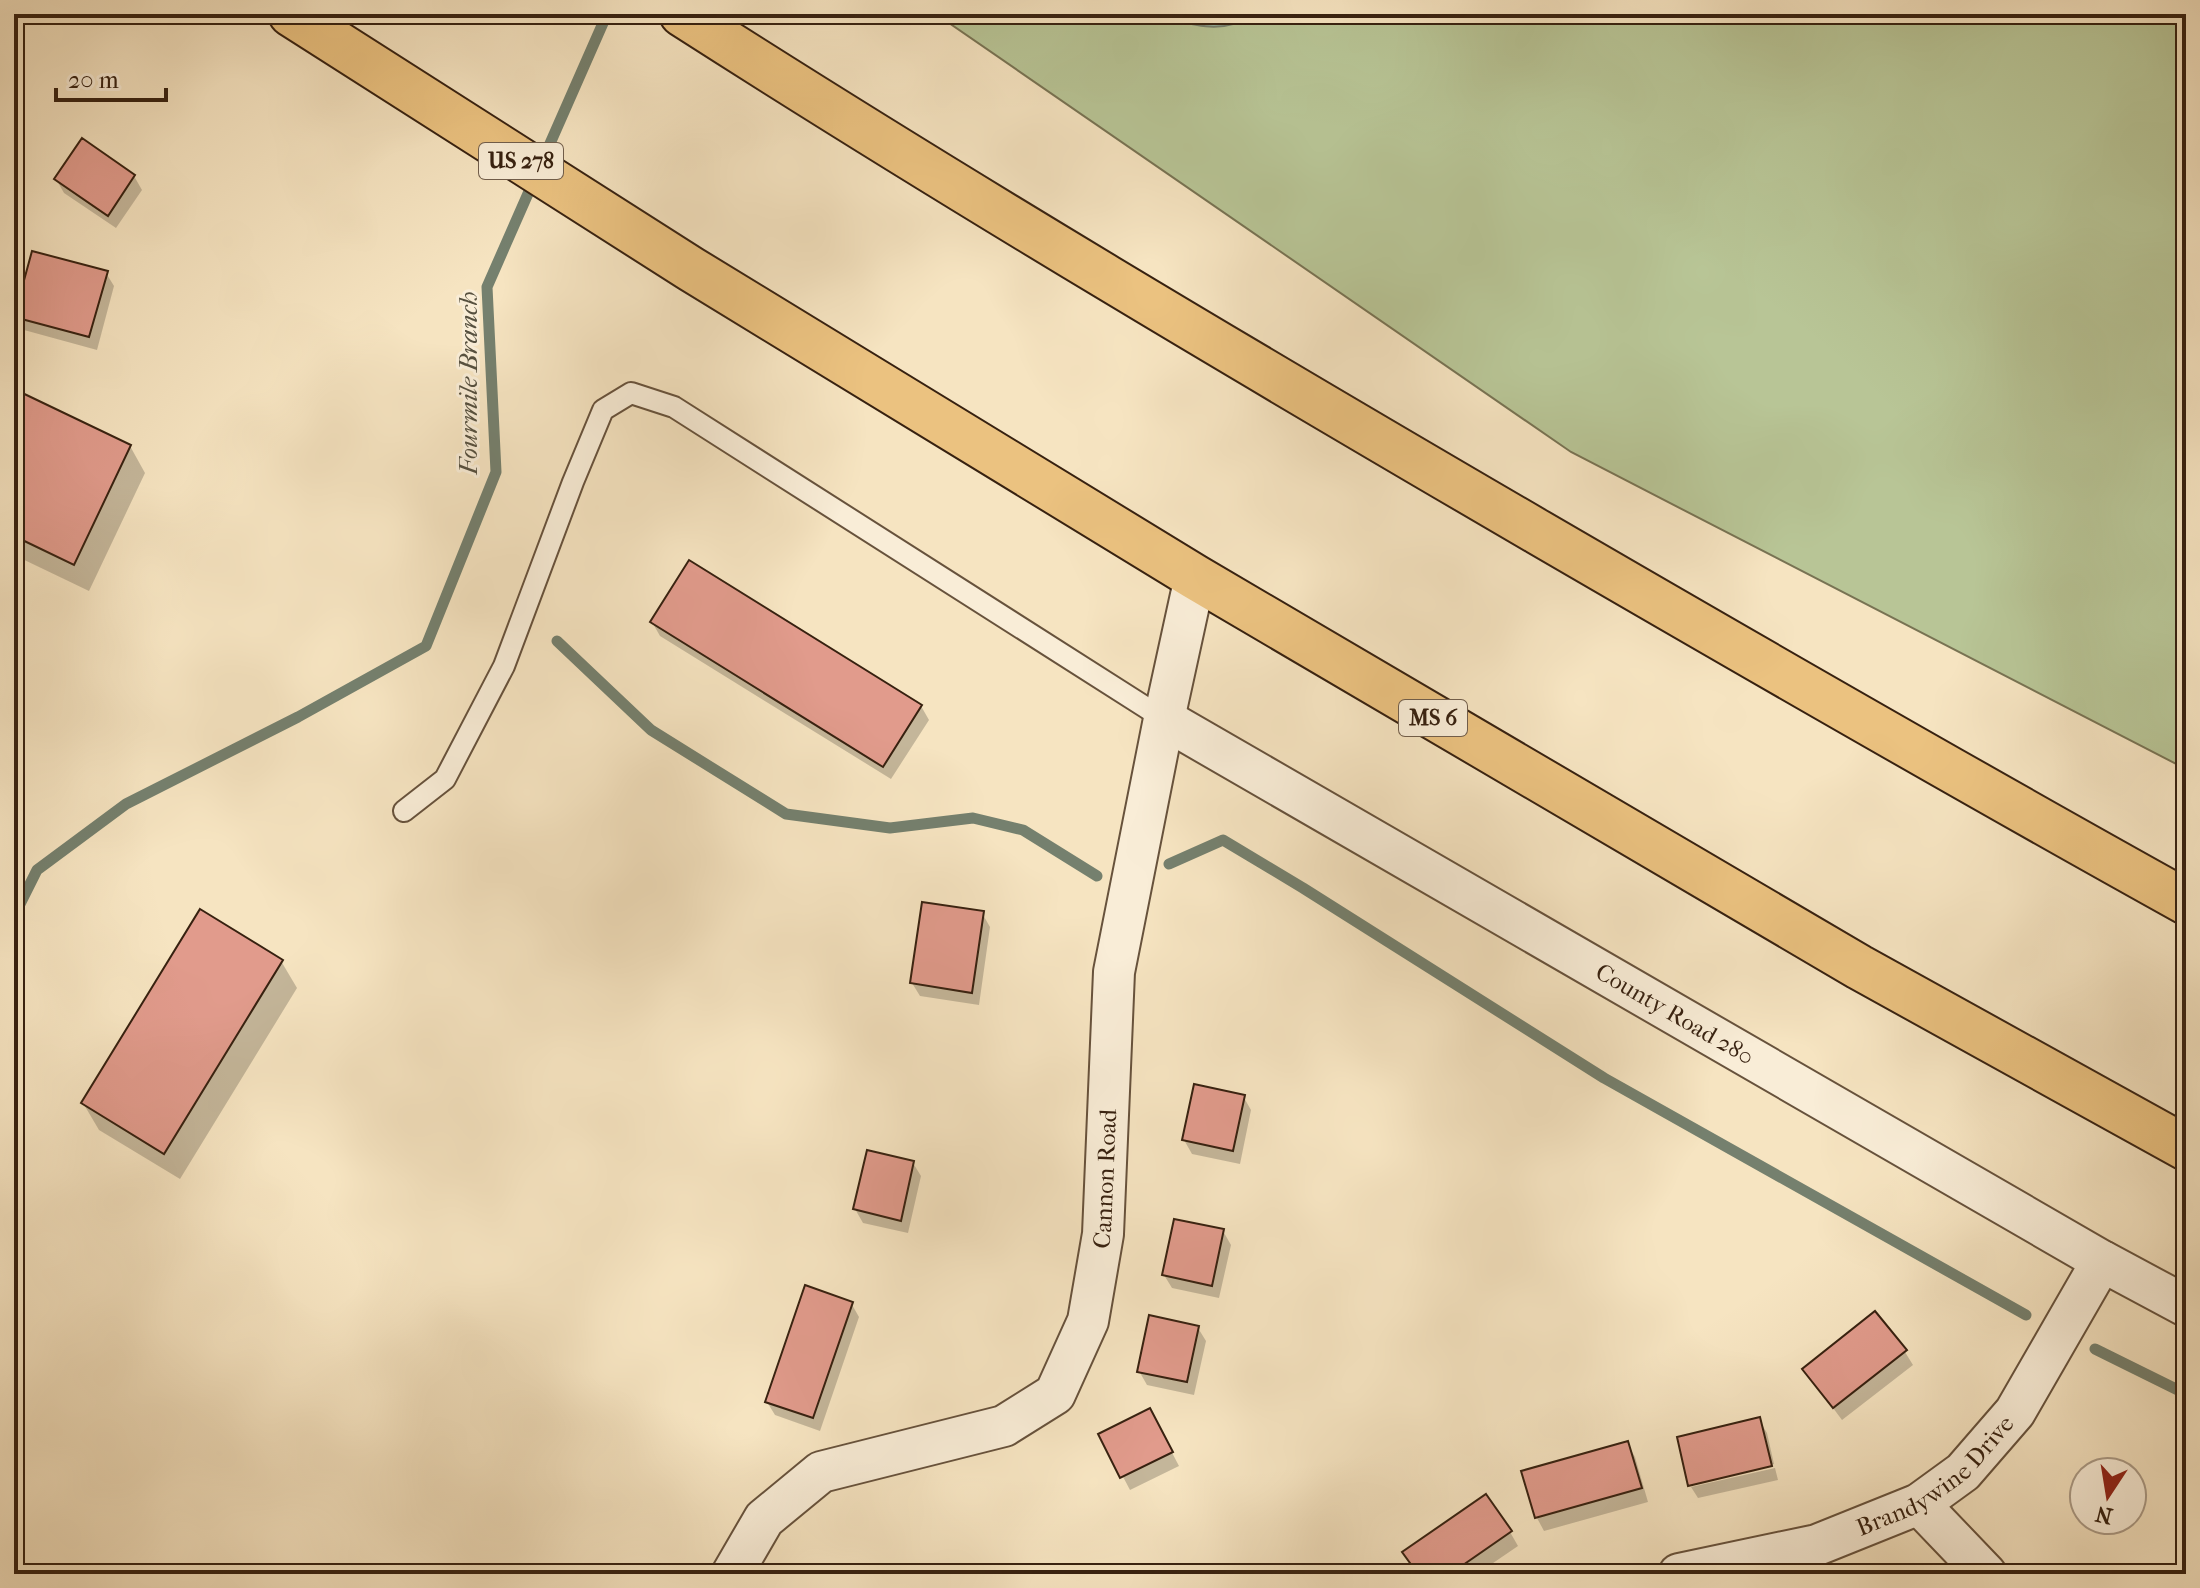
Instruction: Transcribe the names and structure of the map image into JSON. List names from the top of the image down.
{
  "streets": {
    "highway": ["US 278", "MS 6"],
    "street": ["County Road 280", "Cannon Road", "Brandywine Drive"]
  },
  "crossings": [
    ["US 278", "MS 6"],
    ["MS 6", "Cannon Road"],
    ["County Road 280", "Cannon Road"],
    ["County Road 280", "Brandywine Drive"]
  ],
  "water": ["Fourmile Branch"],
  "scale_bar": "20 m",
  "north": "bottom"
}
